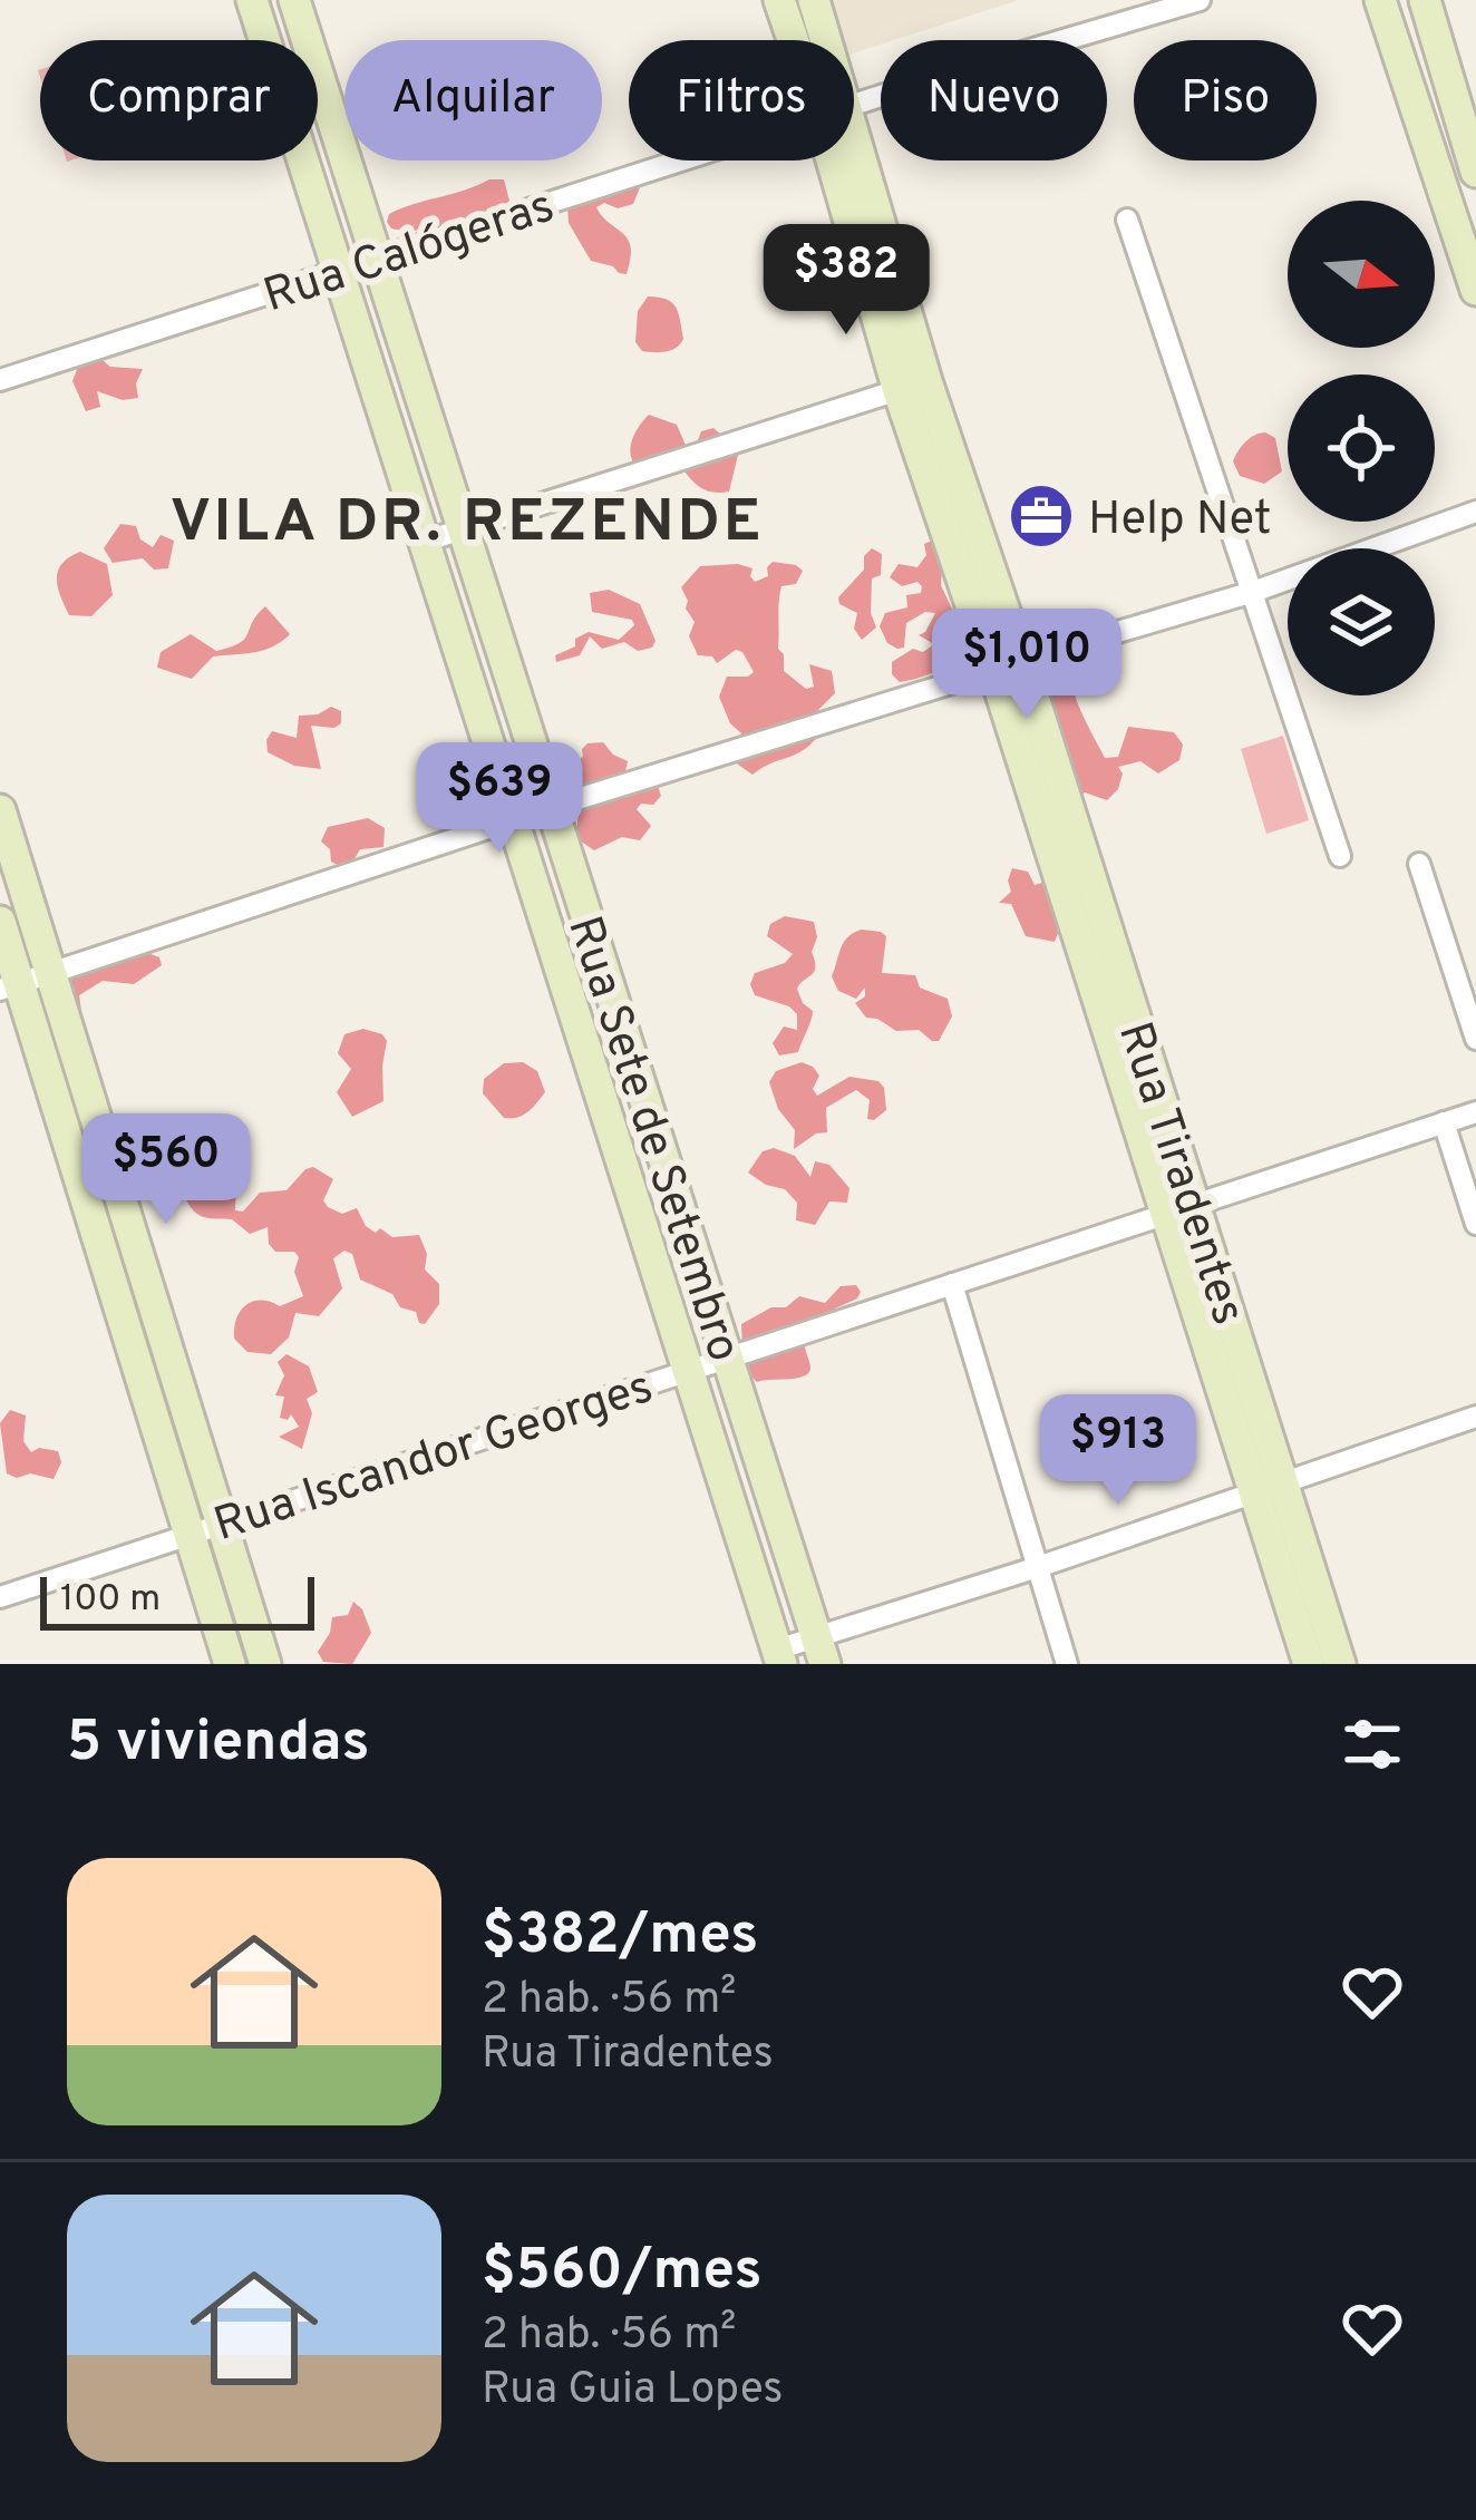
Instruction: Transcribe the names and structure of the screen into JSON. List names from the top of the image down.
{
  "streets": {
    "main road": ["Rua Sete de Setembro", "Rua Tiradentes"],
    "street": ["Rua Calógeras", "Rua Iscandor Georges"]
  },
  "crossings": [
    ["Rua Calógeras", "Rua Sete de Setembro"],
    ["Rua Sete de Setembro", "Rua Iscandor Georges"],
    ["Rua Tiradentes", "Rua Iscandor Georges"]
  ],
  "districts": ["VILA DR. REZENDE"],
  "places": {
    "office": ["Help Net"]
  },
  "scale_bar": "100 m",
  "north": "right",
  "page": {
    "chip": [
      "Comprar",
      "Alquilar",
      "Filtros",
      "Nuevo",
      "Piso"
    ],
    "price": [
      "$382",
      "$1,010",
      "$639",
      "$560",
      "$913"
    ],
    "scale": "100 m",
    "heading": "5 viviendas",
    "list": [
      {
        "name": "$382/mes",
        "note": "2 hab. · 56 m² · Rua Tiradentes"
      },
      {
        "name": "$560/mes",
        "note": "2 hab. · 56 m² · Rua Guia Lopes"
      }
    ]
  }
}
